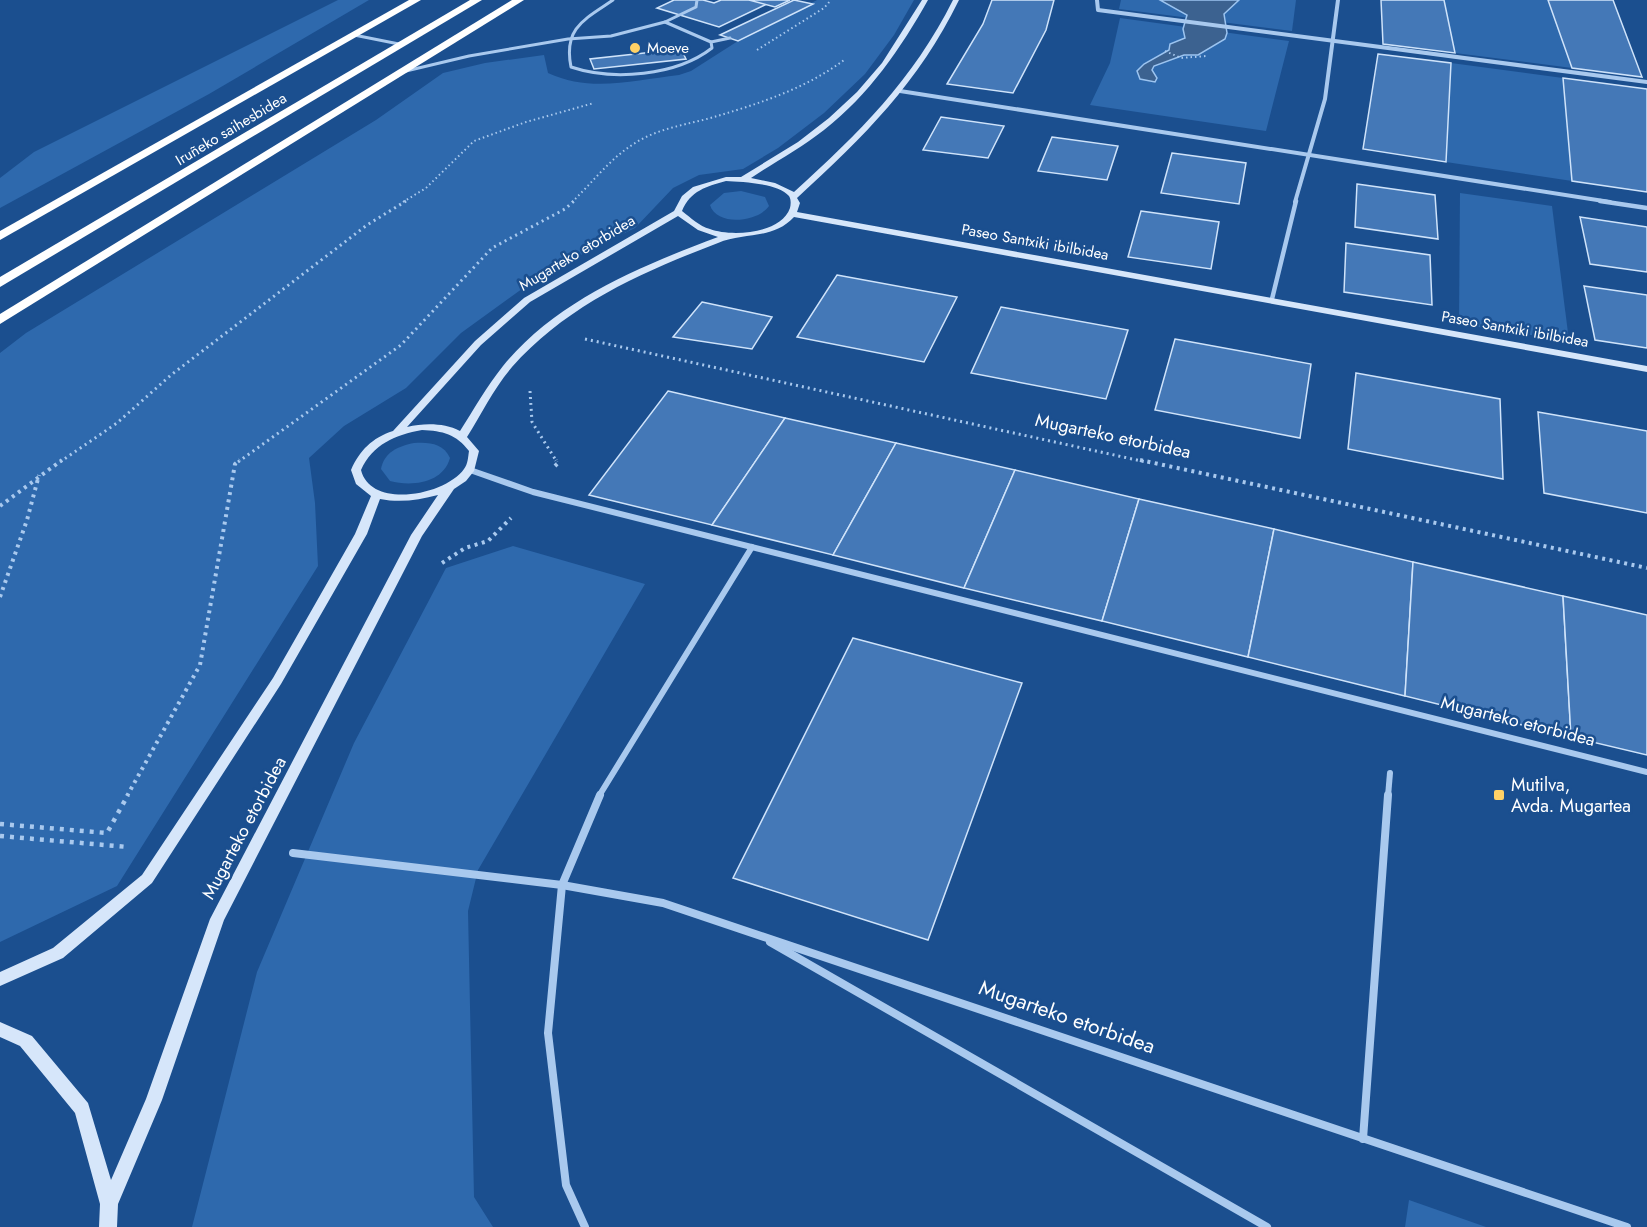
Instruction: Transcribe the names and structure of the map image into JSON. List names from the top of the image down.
{
  "streets": {
    "highway": ["Iruñeko saihesbidea"],
    "street": ["Paseo Santxiki ibilbidea", "Mugarteko etorbidea"]
  },
  "places": {
    "other": ["Moeve"],
    "transit": ["Mutilva, Avda. Mugartea"]
  }
}
